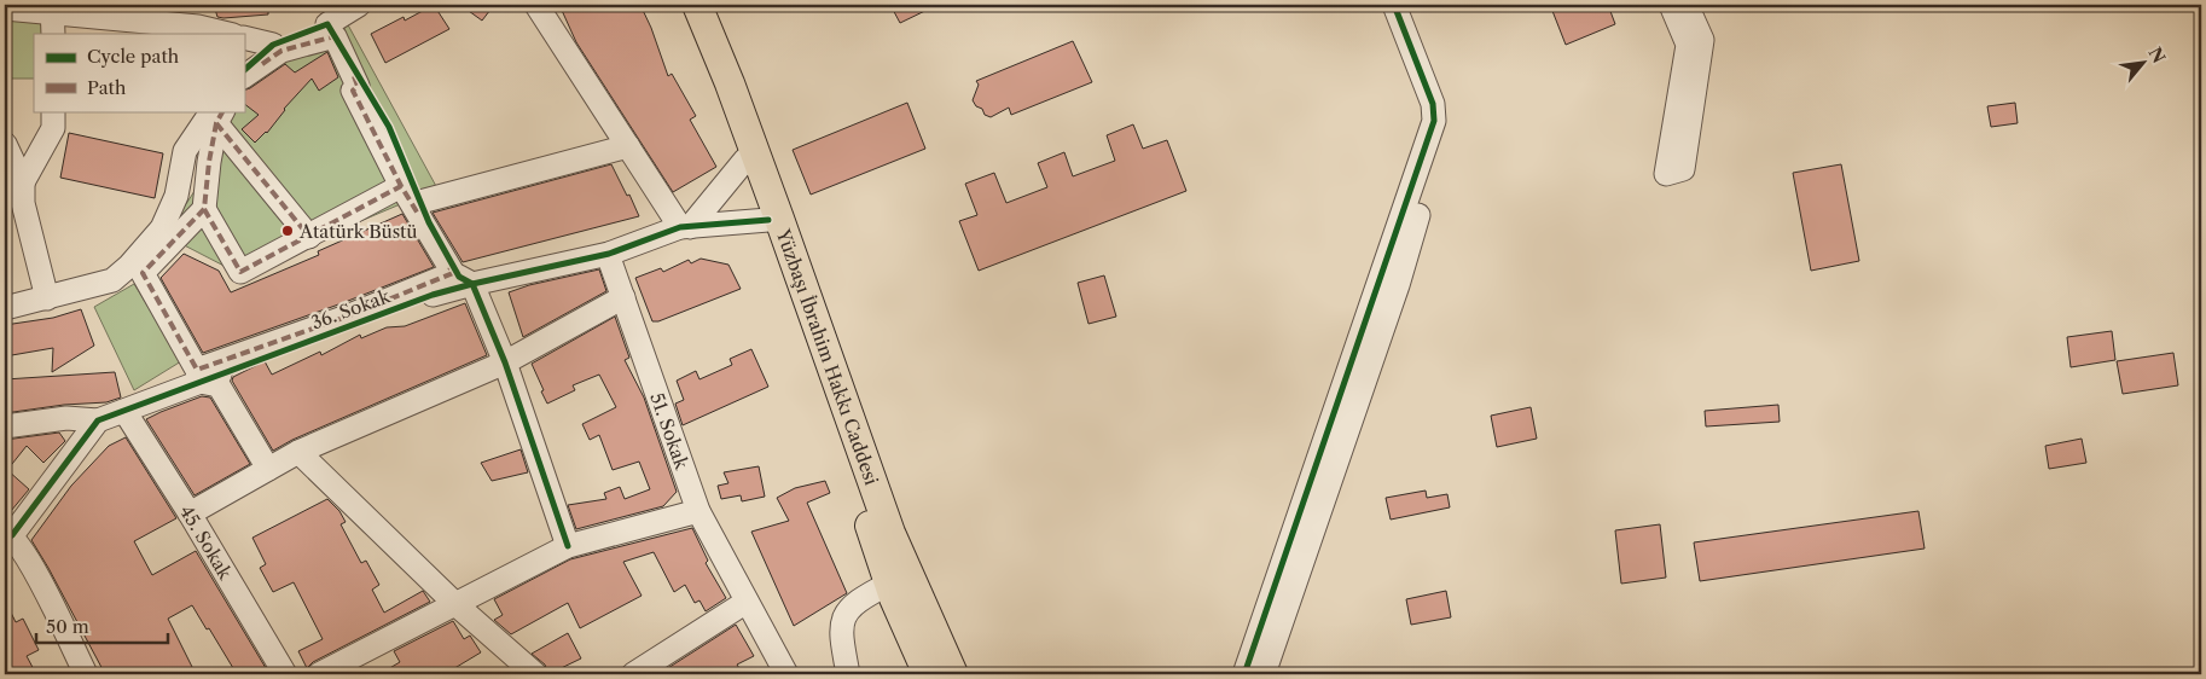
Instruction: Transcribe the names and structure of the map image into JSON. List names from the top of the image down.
{
  "streets": {
    "main road": ["Yüzbaşı İbrahim Hakkı Caddesi"],
    "street": ["36. Sokak", "51. Sokak", "45. Sokak"]
  },
  "crossings": [
    ["36. Sokak", "Yüzbaşı İbrahim Hakkı Caddesi"],
    ["36. Sokak", "51. Sokak"],
    ["36. Sokak", "45. Sokak"]
  ],
  "places": ["Atatürk Büstü"],
  "legend": ["Cycle path", "Path"],
  "scale_bar": "50 m",
  "north": "top right"
}
